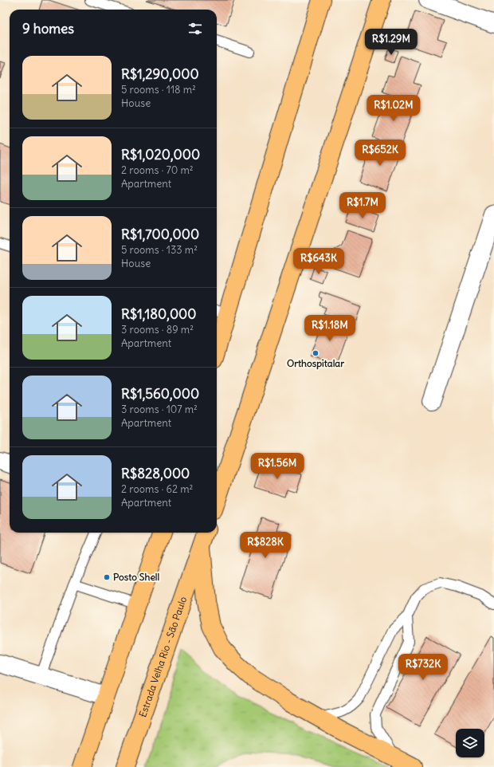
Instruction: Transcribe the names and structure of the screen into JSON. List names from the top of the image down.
{
  "streets": {
    "main road": ["Estrada Velha Rio - São Paulo"]
  },
  "places": ["Orthospitalar", "Posto Shell"],
  "page": {
    "heading": "9 homes",
    "price": [
      "R$1.29M",
      "R$1.02M",
      "R$652K",
      "R$1.7M",
      "R$643K",
      "R$1.18M",
      "R$1.56M",
      "R$828K",
      "R$732K"
    ],
    "list": [
      {
        "name": "R$1,290,000",
        "note": "5 rooms · 118 m² · House"
      },
      {
        "name": "R$1,020,000",
        "note": "2 rooms · 70 m² · Apartment"
      },
      {
        "name": "R$1,700,000",
        "note": "5 rooms · 133 m² · House"
      },
      {
        "name": "R$1,180,000",
        "note": "3 rooms · 89 m² · Apartment"
      },
      {
        "name": "R$1,560,000",
        "note": "3 rooms · 107 m² · Apartment"
      },
      {
        "name": "R$828,000",
        "note": "2 rooms · 62 m² · Apartment"
      }
    ]
  }
}
